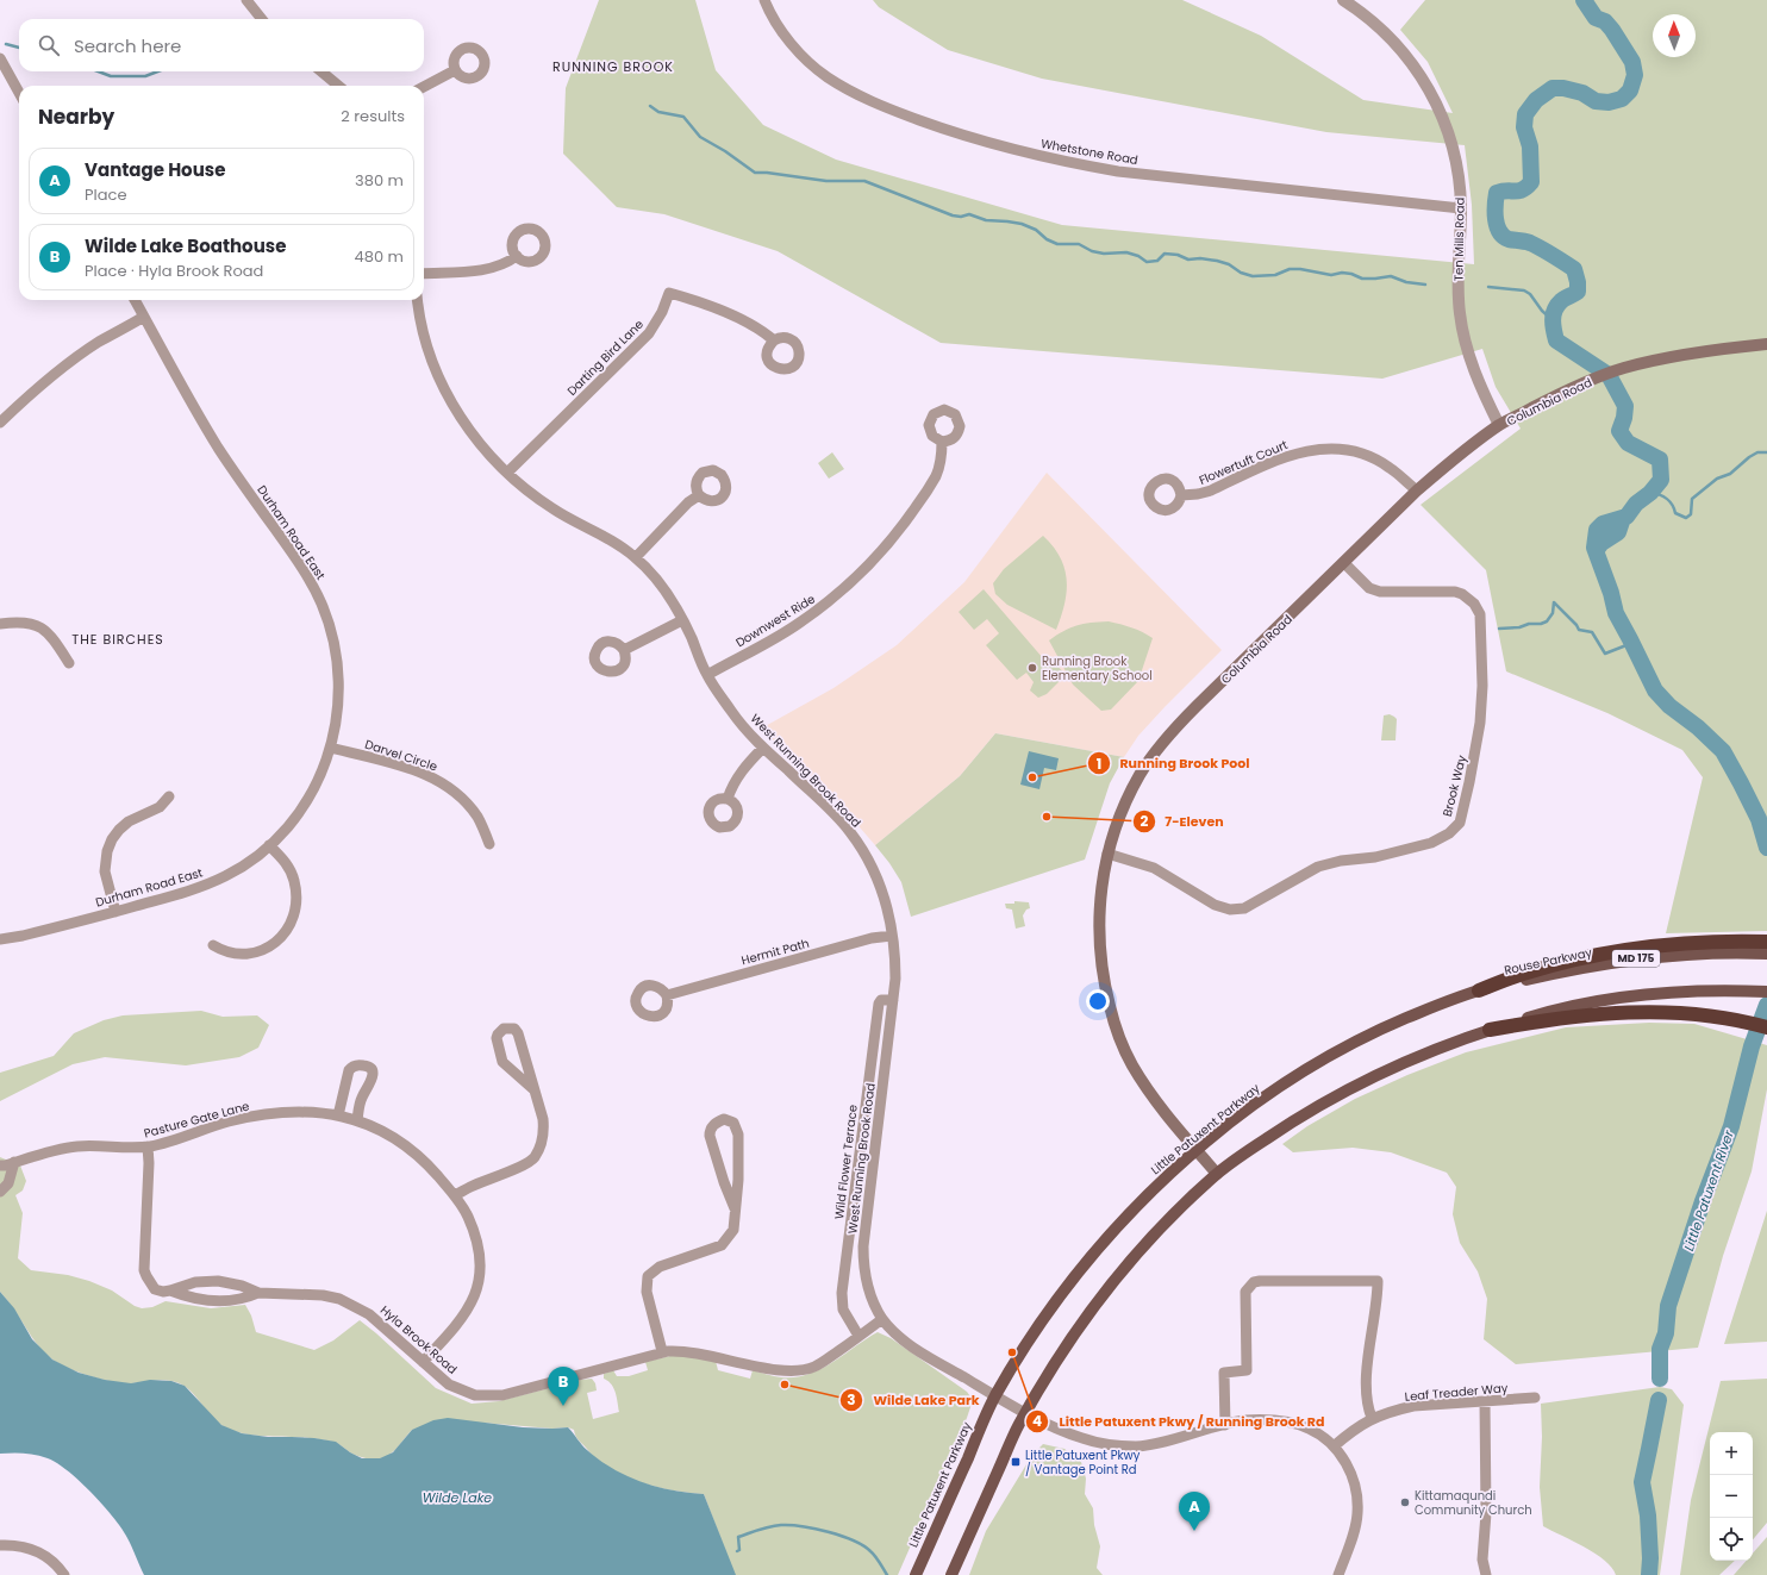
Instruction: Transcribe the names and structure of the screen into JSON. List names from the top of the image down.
{
  "streets": {
    "main road": [
      "Columbia Road",
      "MD 175",
      "Rouse Parkway",
      "Little Patuxent Parkway"
    ],
    "street": [
      "Whetstone Road",
      "Ten Mills Road",
      "Darting Bird Lane",
      "Flowertuft Court",
      "Durham Road East",
      "Downwest Ride",
      "Darvel Circle",
      "West Running Brook Road",
      "Brook Way",
      "Hermit Path",
      "Pasture Gate Lane",
      "Wild Flower Terrace",
      "Hyla Brook Road",
      "Leaf Treader Way"
    ]
  },
  "crossings": [
    ["Whetstone Road", "Ten Mills Road"],
    ["Ten Mills Road", "Columbia Road"],
    ["Darting Bird Lane", "West Running Brook Road"],
    ["Columbia Road", "Flowertuft Court"],
    ["Columbia Road", "Brook Way"],
    ["Columbia Road", "Little Patuxent Parkway"],
    ["Durham Road East", "Darvel Circle"],
    ["Downwest Ride", "West Running Brook Road"],
    ["West Running Brook Road", "Hermit Path"],
    ["West Running Brook Road", "Little Patuxent Parkway"],
    ["West Running Brook Road", "Wild Flower Terrace"],
    ["West Running Brook Road", "Hyla Brook Road"],
    ["West Running Brook Road", "Leaf Treader Way"],
    ["Rouse Parkway", "Little Patuxent Parkway"],
    ["Pasture Gate Lane", "Hyla Brook Road"],
    ["Wild Flower Terrace", "Hyla Brook Road"]
  ],
  "districts": ["RUNNING BROOK", "THE BIRCHES"],
  "water": ["Little Patuxent River", "Wilde Lake"],
  "places": {
    "other": [
      "Running Brook Elementary School",
      "Running Brook Pool",
      "7-Eleven",
      "Little Patuxent Pkwy / Running Brook Rd",
      "Wilde Lake Park",
      "Kittamaqundi Community Church"
    ],
    "transit": ["Little Patuxent Pkwy / Vantage Point Rd"]
  },
  "north": "top",
  "page": {
    "search": "Search here",
    "heading": ["Nearby", "2 results"],
    "list": [
      {
        "mark": "A",
        "name": "Vantage House",
        "note": "Place",
        "value": "380 m"
      },
      {
        "mark": "B",
        "name": "Wilde Lake Boathouse",
        "note": "Place · Hyla Brook Road",
        "value": "480 m"
      }
    ],
    "pins": ["B", "A"],
    "map_buttons": ["+", "−"]
  }
}
